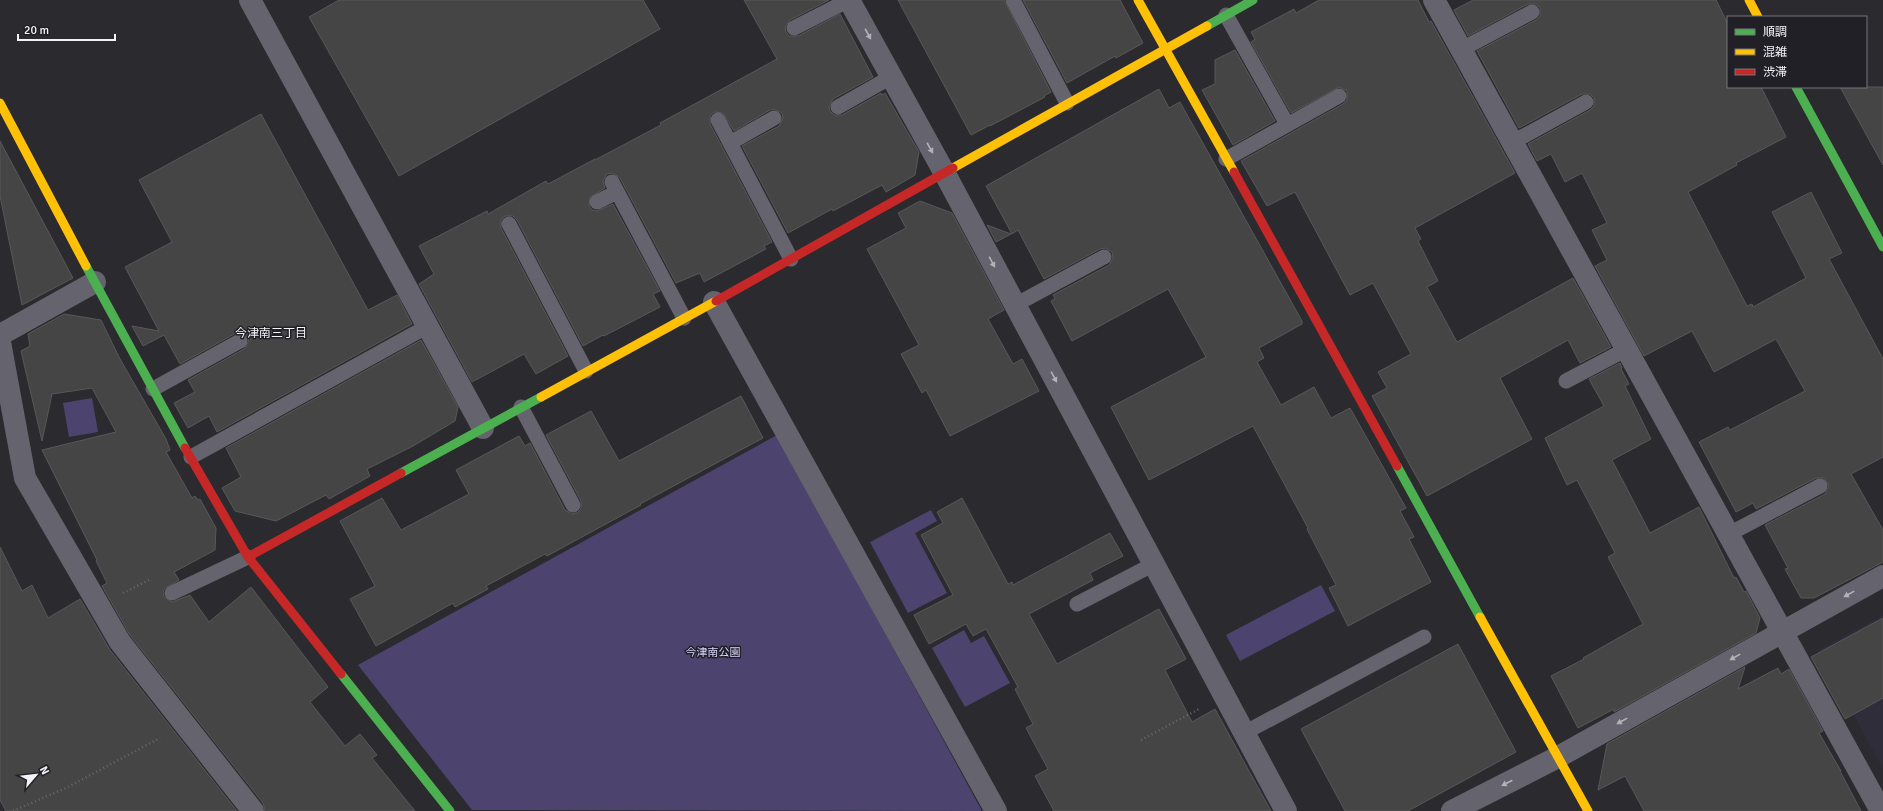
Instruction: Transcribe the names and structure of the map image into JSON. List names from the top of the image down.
{
  "districts": ["今津南三丁目"],
  "parks": ["今津南公園"],
  "legend": ["順調", "混雑", "渋滞"],
  "scale_bar": "20 m",
  "north": "top right"
}
